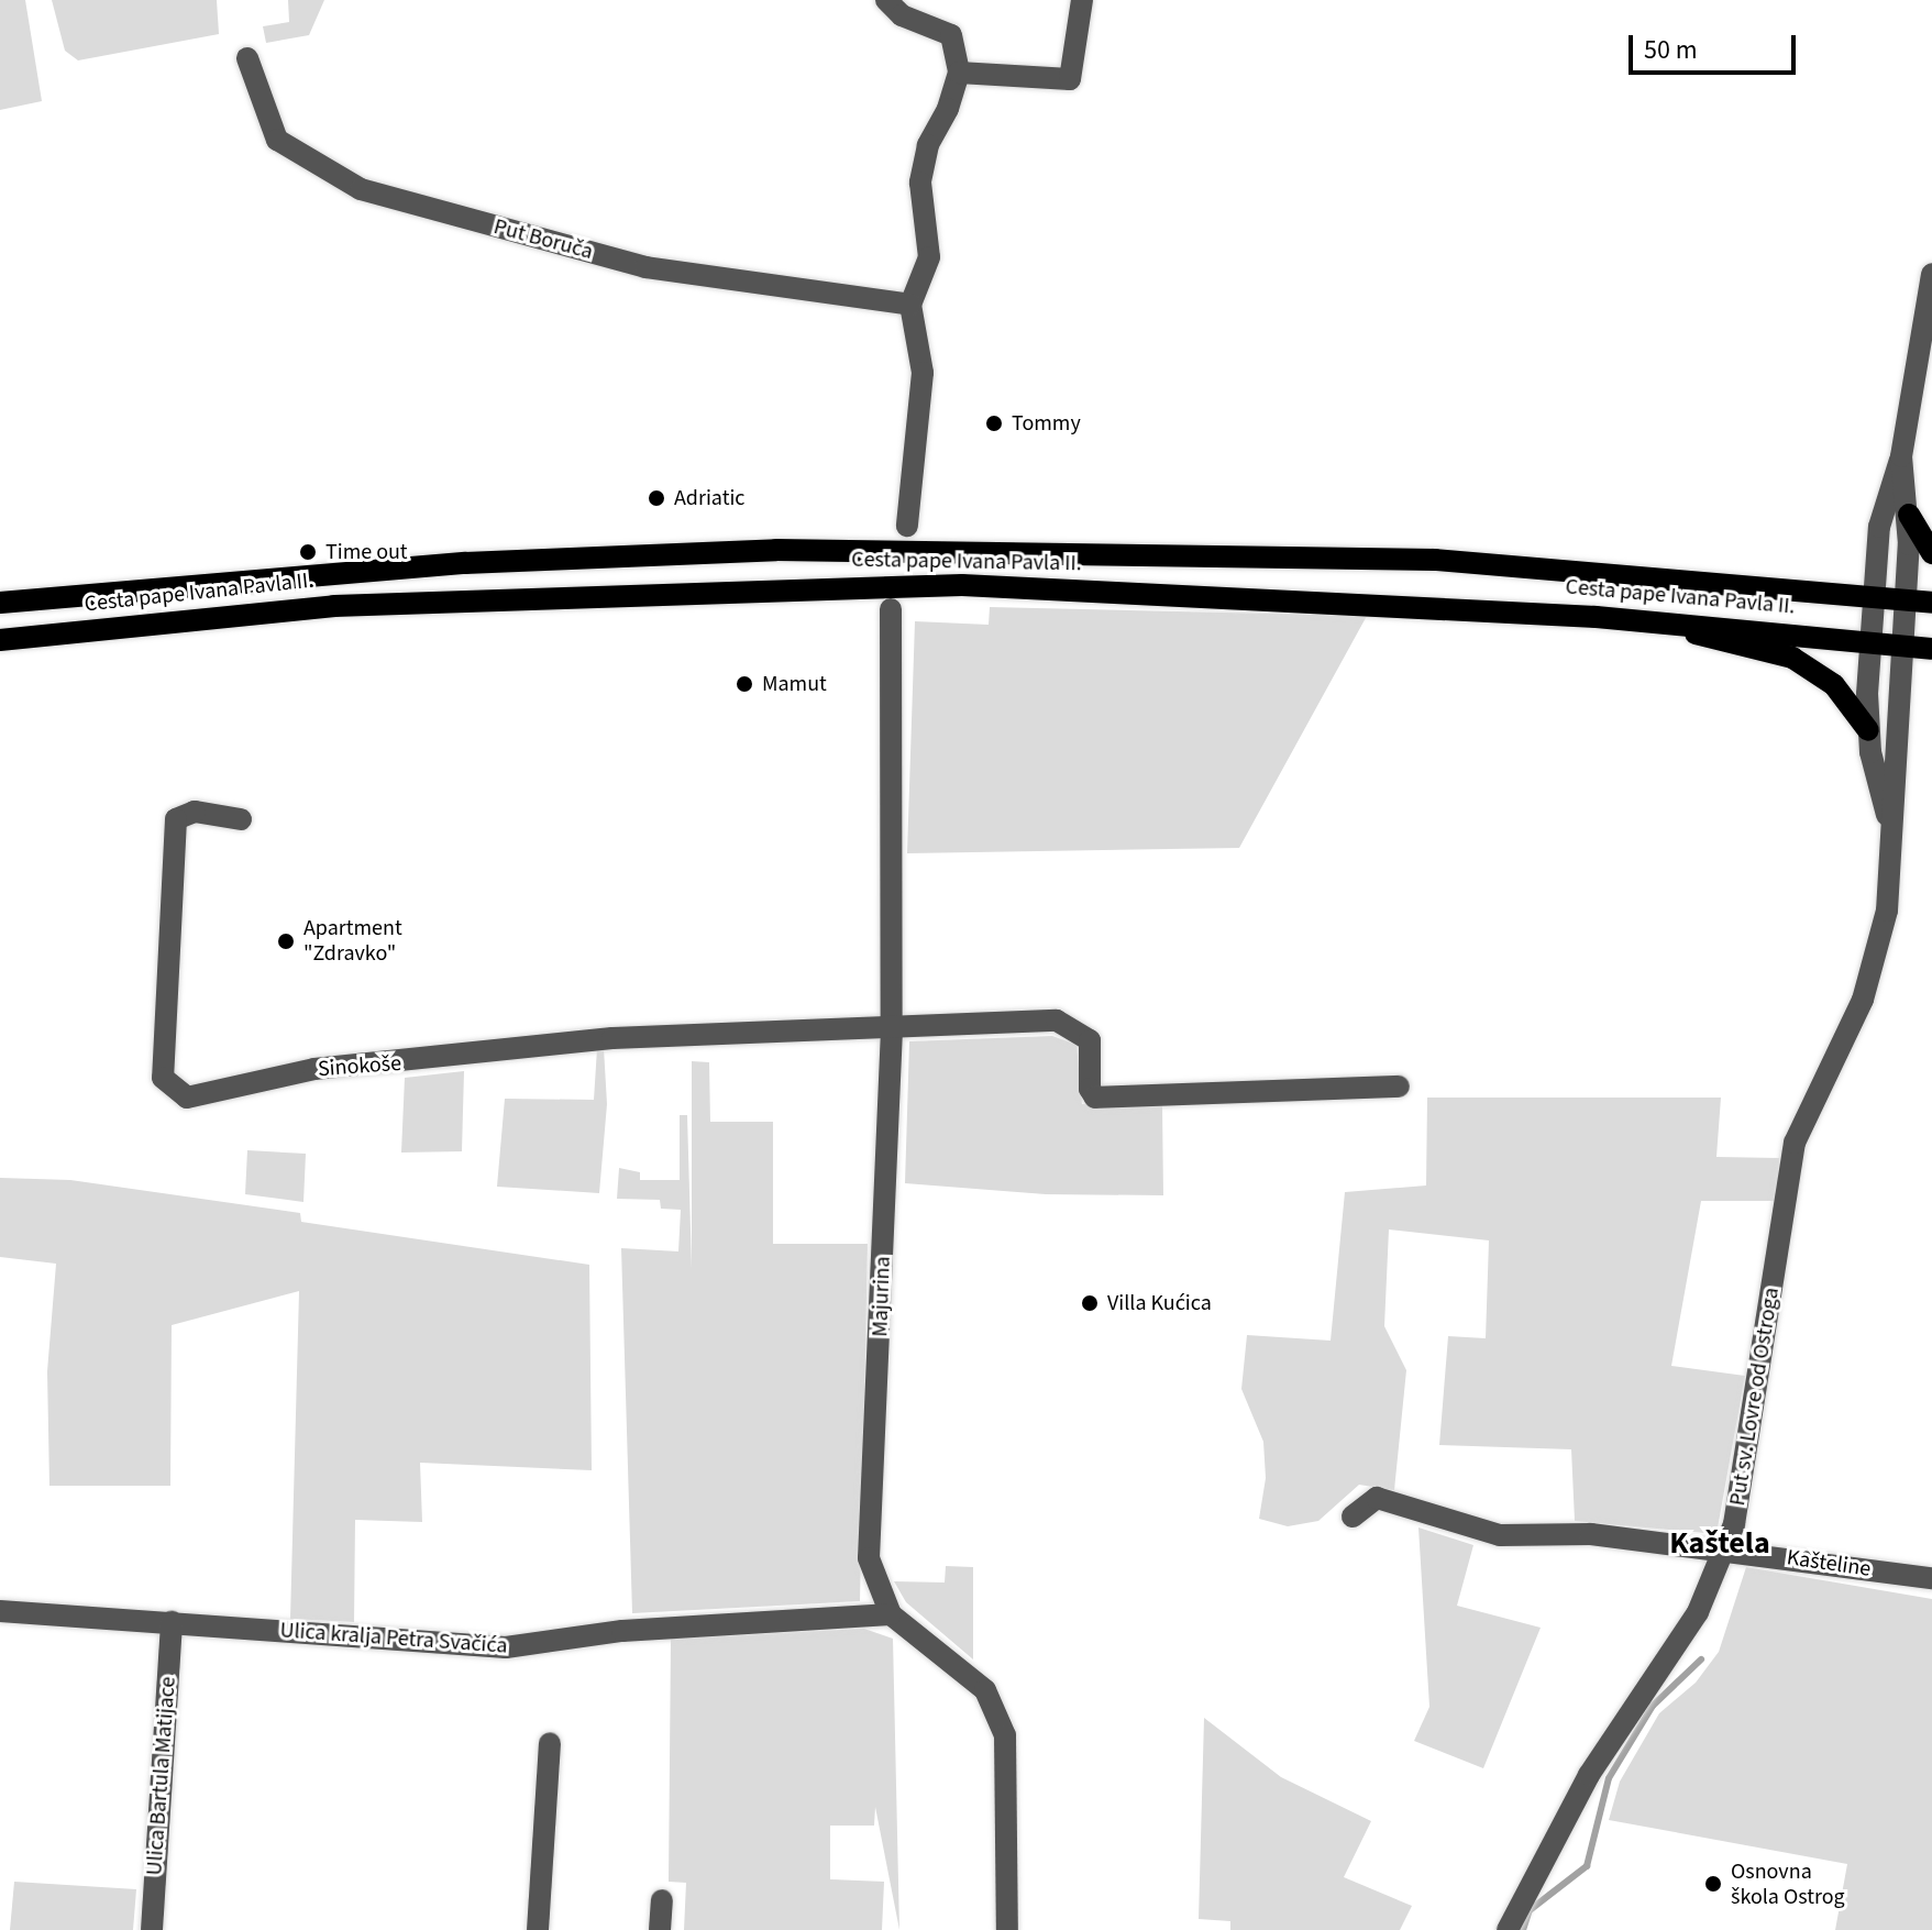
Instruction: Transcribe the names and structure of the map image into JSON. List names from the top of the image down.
{
  "streets": {
    "main road": ["Cesta pape Ivana Pavla II."],
    "street": [
      "Put Boruča",
      "Sinokoše",
      "Majurina",
      "Put sv. Lovre od Ostroga",
      "Kašteline",
      "Ulica kralja Petra Svačića",
      "Ulica Bartula Matijace"
    ]
  },
  "crossings": [
    ["Cesta pape Ivana Pavla II.", "Put sv. Lovre od Ostroga"],
    ["Sinokoše", "Majurina"],
    ["Majurina", "Ulica kralja Petra Svačića"],
    ["Put sv. Lovre od Ostroga", "Kašteline"],
    ["Ulica kralja Petra Svačića", "Ulica Bartula Matijace"]
  ],
  "districts": ["Kaštela"],
  "places": [
    "Tommy",
    "Adriatic",
    "Time out",
    "Mamut",
    "Apartment \"Zdravko\"",
    "Villa Kućica",
    "Osnovna škola Ostrog"
  ],
  "scale_bar": "50 m"
}
